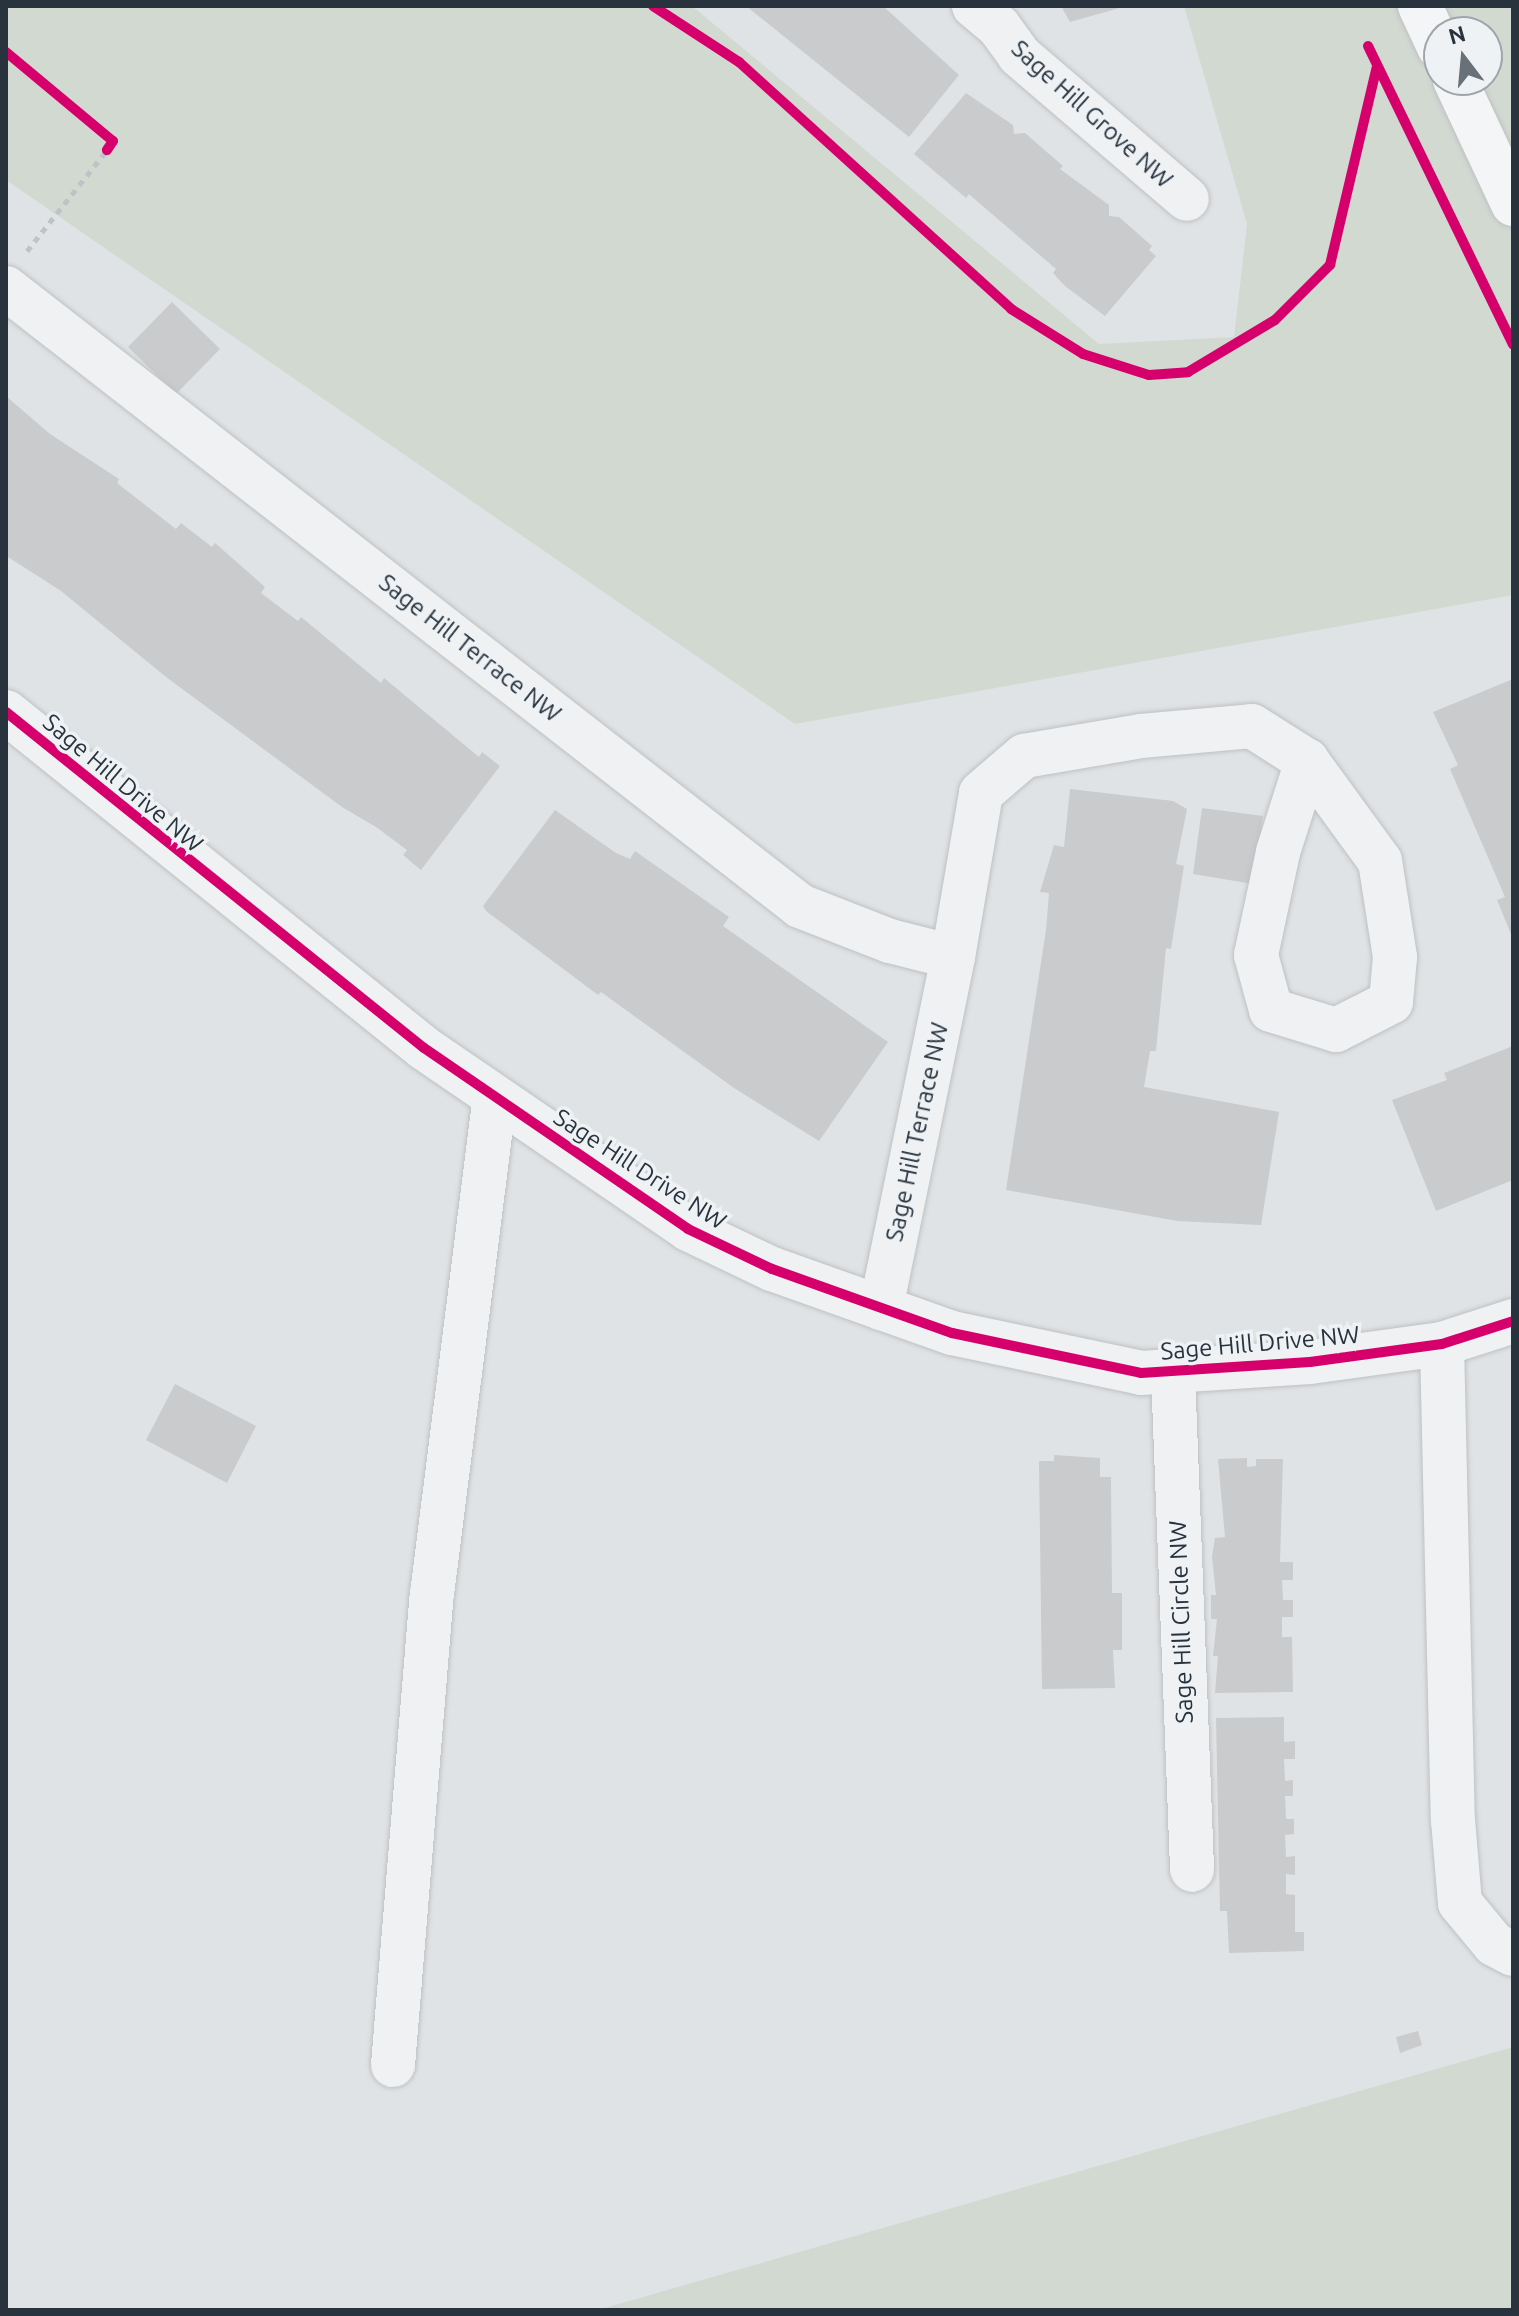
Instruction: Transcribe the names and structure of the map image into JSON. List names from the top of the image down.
{
  "streets": {
    "street": [
      "Sage Hill Grove NW",
      "Sage Hill Terrace NW",
      "Sage Hill Drive NW",
      "Sage Hill Circle NW"
    ]
  },
  "crossings": [
    ["Sage Hill Terrace NW", "Sage Hill Drive NW"],
    ["Sage Hill Drive NW", "Sage Hill Circle NW"]
  ],
  "north": "top"
}
